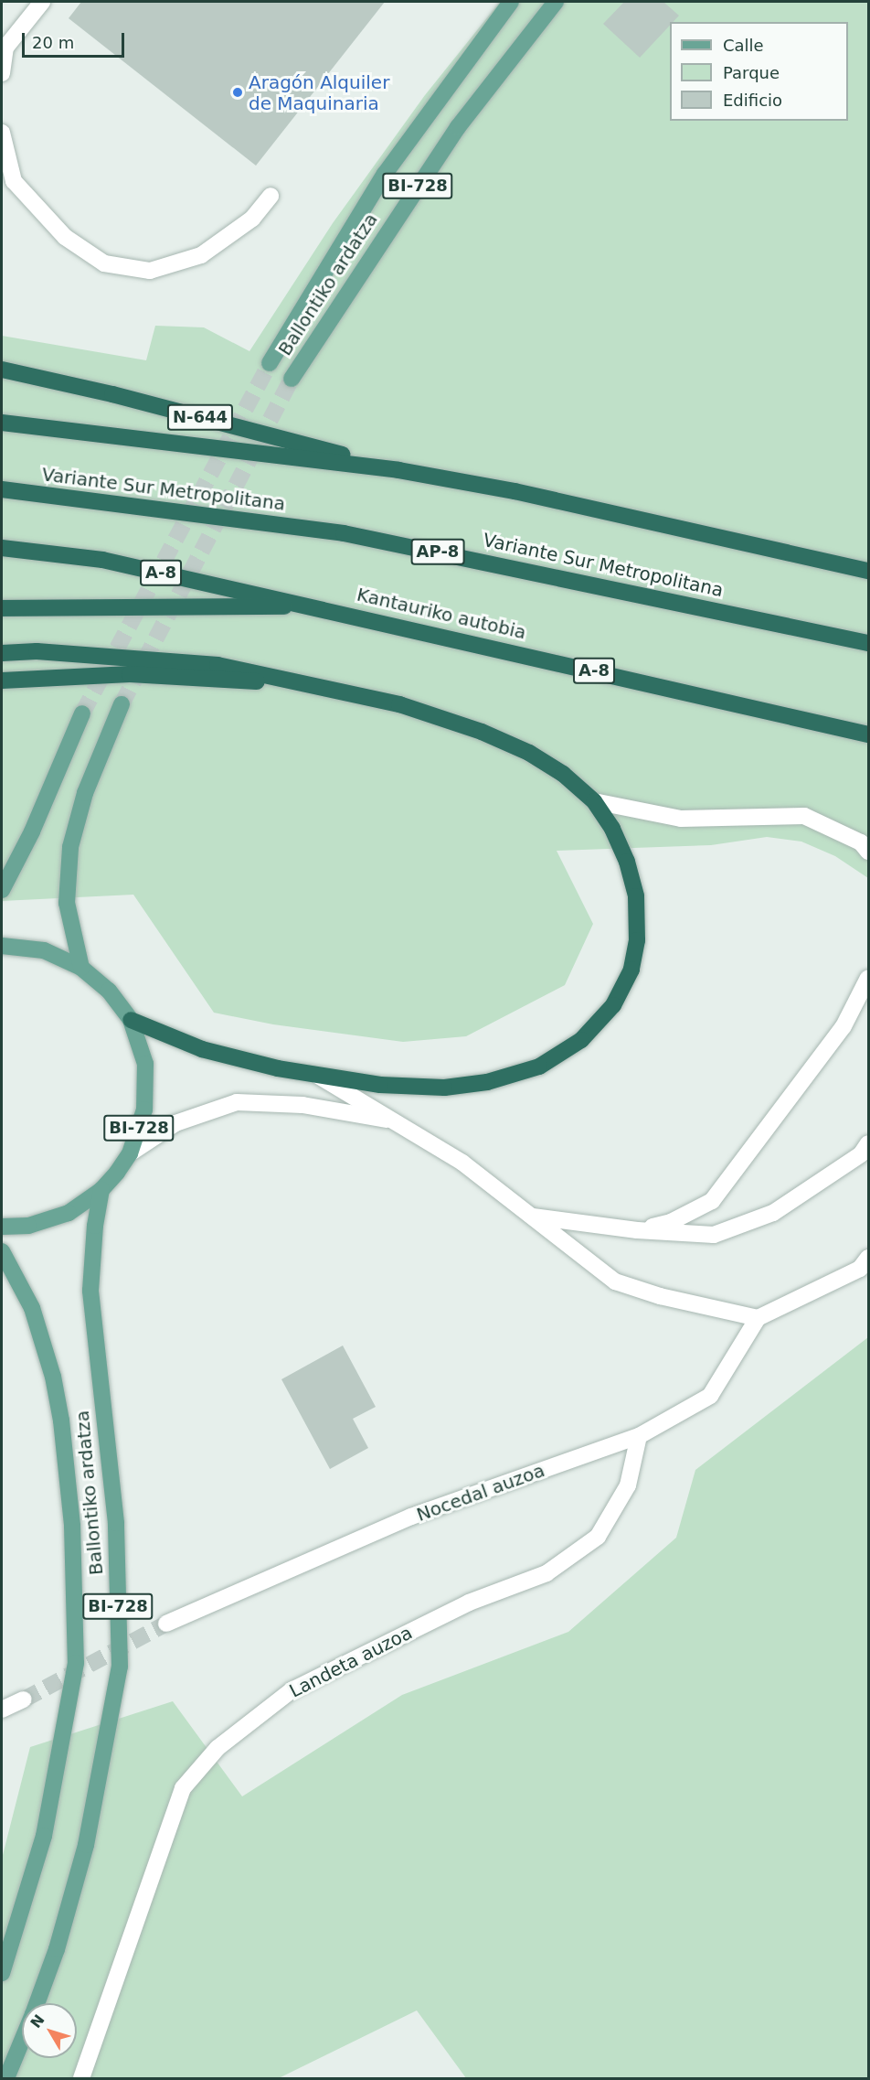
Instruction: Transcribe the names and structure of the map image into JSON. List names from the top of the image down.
{
  "streets": {
    "highway": [
      "N-644",
      "Variante Sur Metropolitana",
      "AP-8",
      "A-8",
      "Kantauriko autobia"
    ],
    "main road": ["BI-728", "Ballontiko ardatza"],
    "street": ["Nocedal auzoa", "Landeta auzoa"]
  },
  "crossings": [
    ["BI-728", "Ballontiko ardatza"],
    ["Nocedal auzoa", "Landeta auzoa"]
  ],
  "places": ["Aragón Alquiler de Maquinaria"],
  "legend": ["Calle", "Parque", "Edificio"],
  "scale_bar": "20 m",
  "north": "top left"
}
